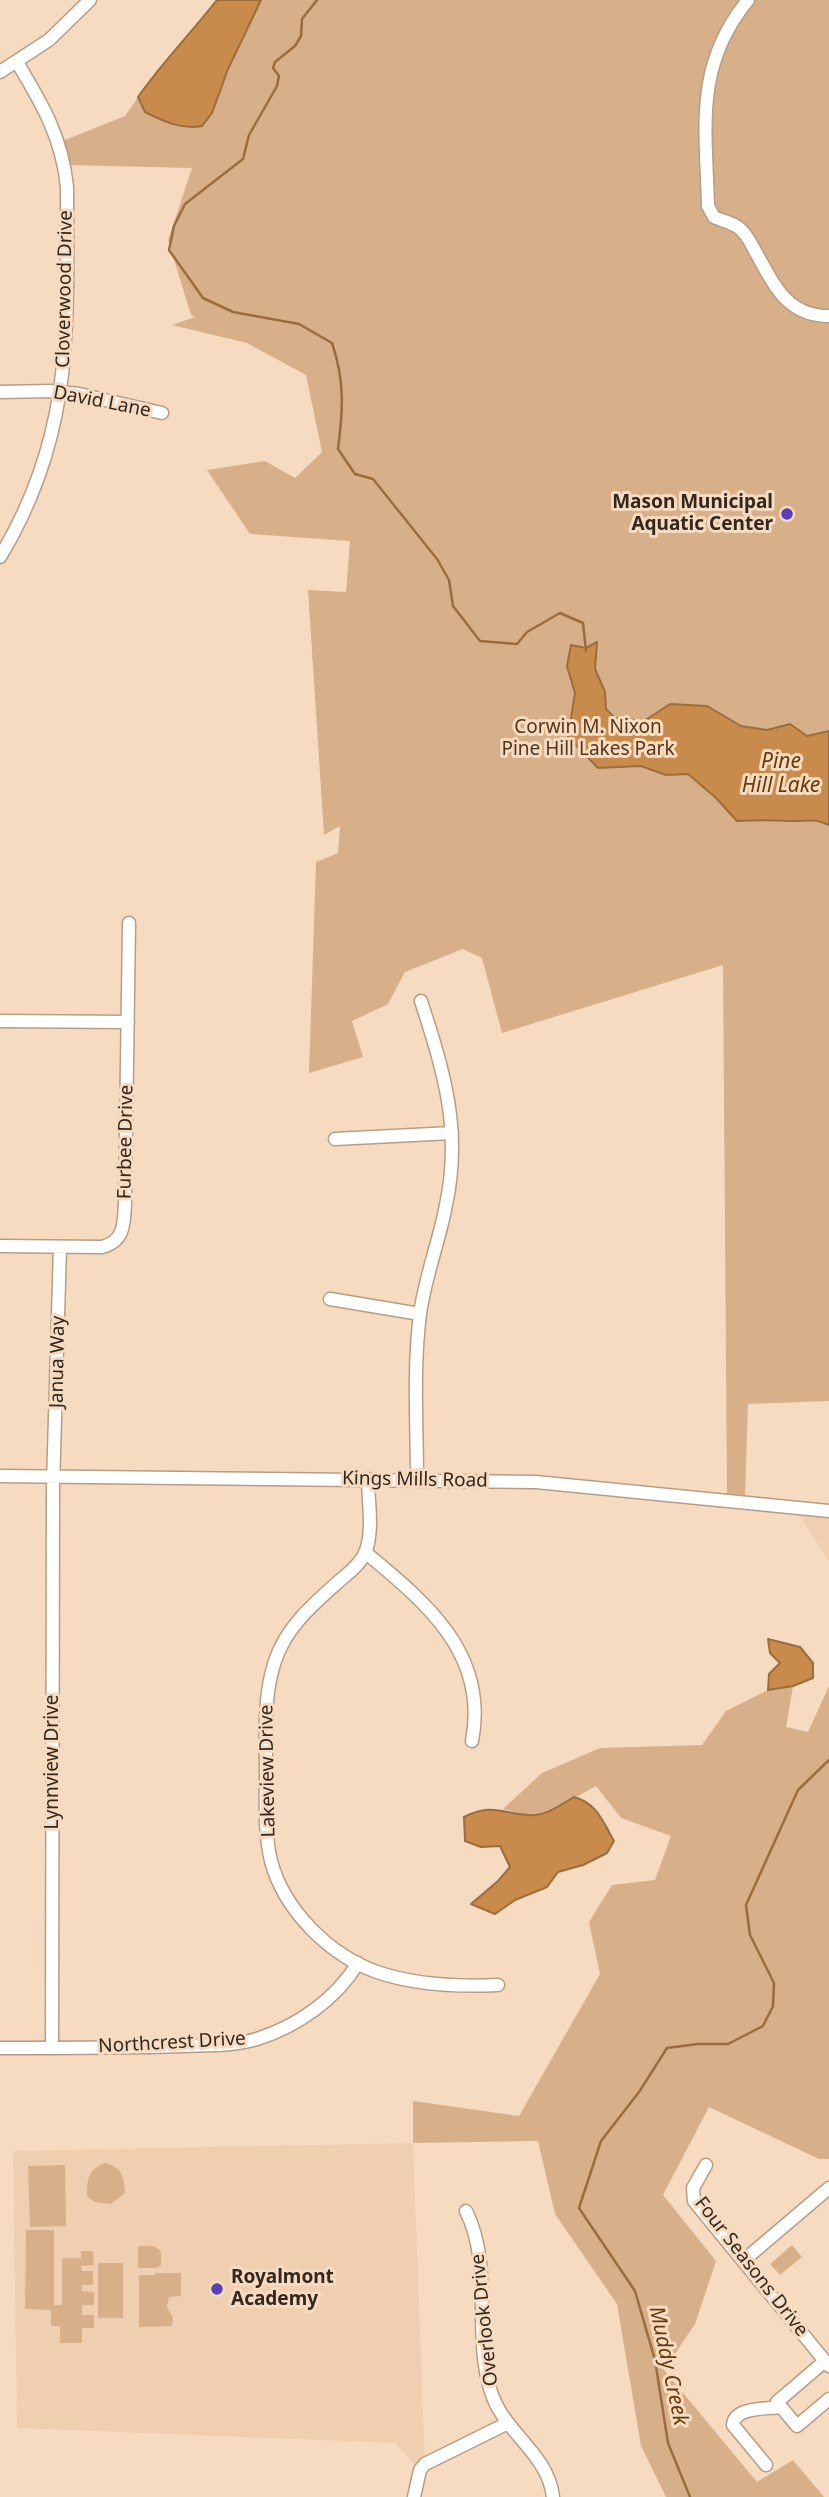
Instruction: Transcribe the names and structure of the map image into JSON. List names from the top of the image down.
{
  "streets": {
    "street": [
      "Cloverwood Drive",
      "David Lane",
      "Furbee Drive",
      "Janua Way",
      "Kings Mills Road",
      "Lynnview Drive",
      "Lakeview Drive",
      "Northcrest Drive",
      "Four Seasons Drive",
      "Overlook Drive"
    ]
  },
  "crossings": [
    ["Cloverwood Drive", "David Lane"],
    ["Furbee Drive", "Janua Way"],
    ["Janua Way", "Kings Mills Road"],
    ["Janua Way", "Lynnview Drive"],
    ["Kings Mills Road", "Lynnview Drive"],
    ["Lynnview Drive", "Northcrest Drive"],
    ["Lakeview Drive", "Northcrest Drive"]
  ],
  "water": ["Pine Hill Lake", "Muddy Creek"],
  "parks": ["Corwin M. Nixon Pine Hill Lakes Park"],
  "places": ["Mason Municipal Aquatic Center", "Royalmont Academy"]
}
